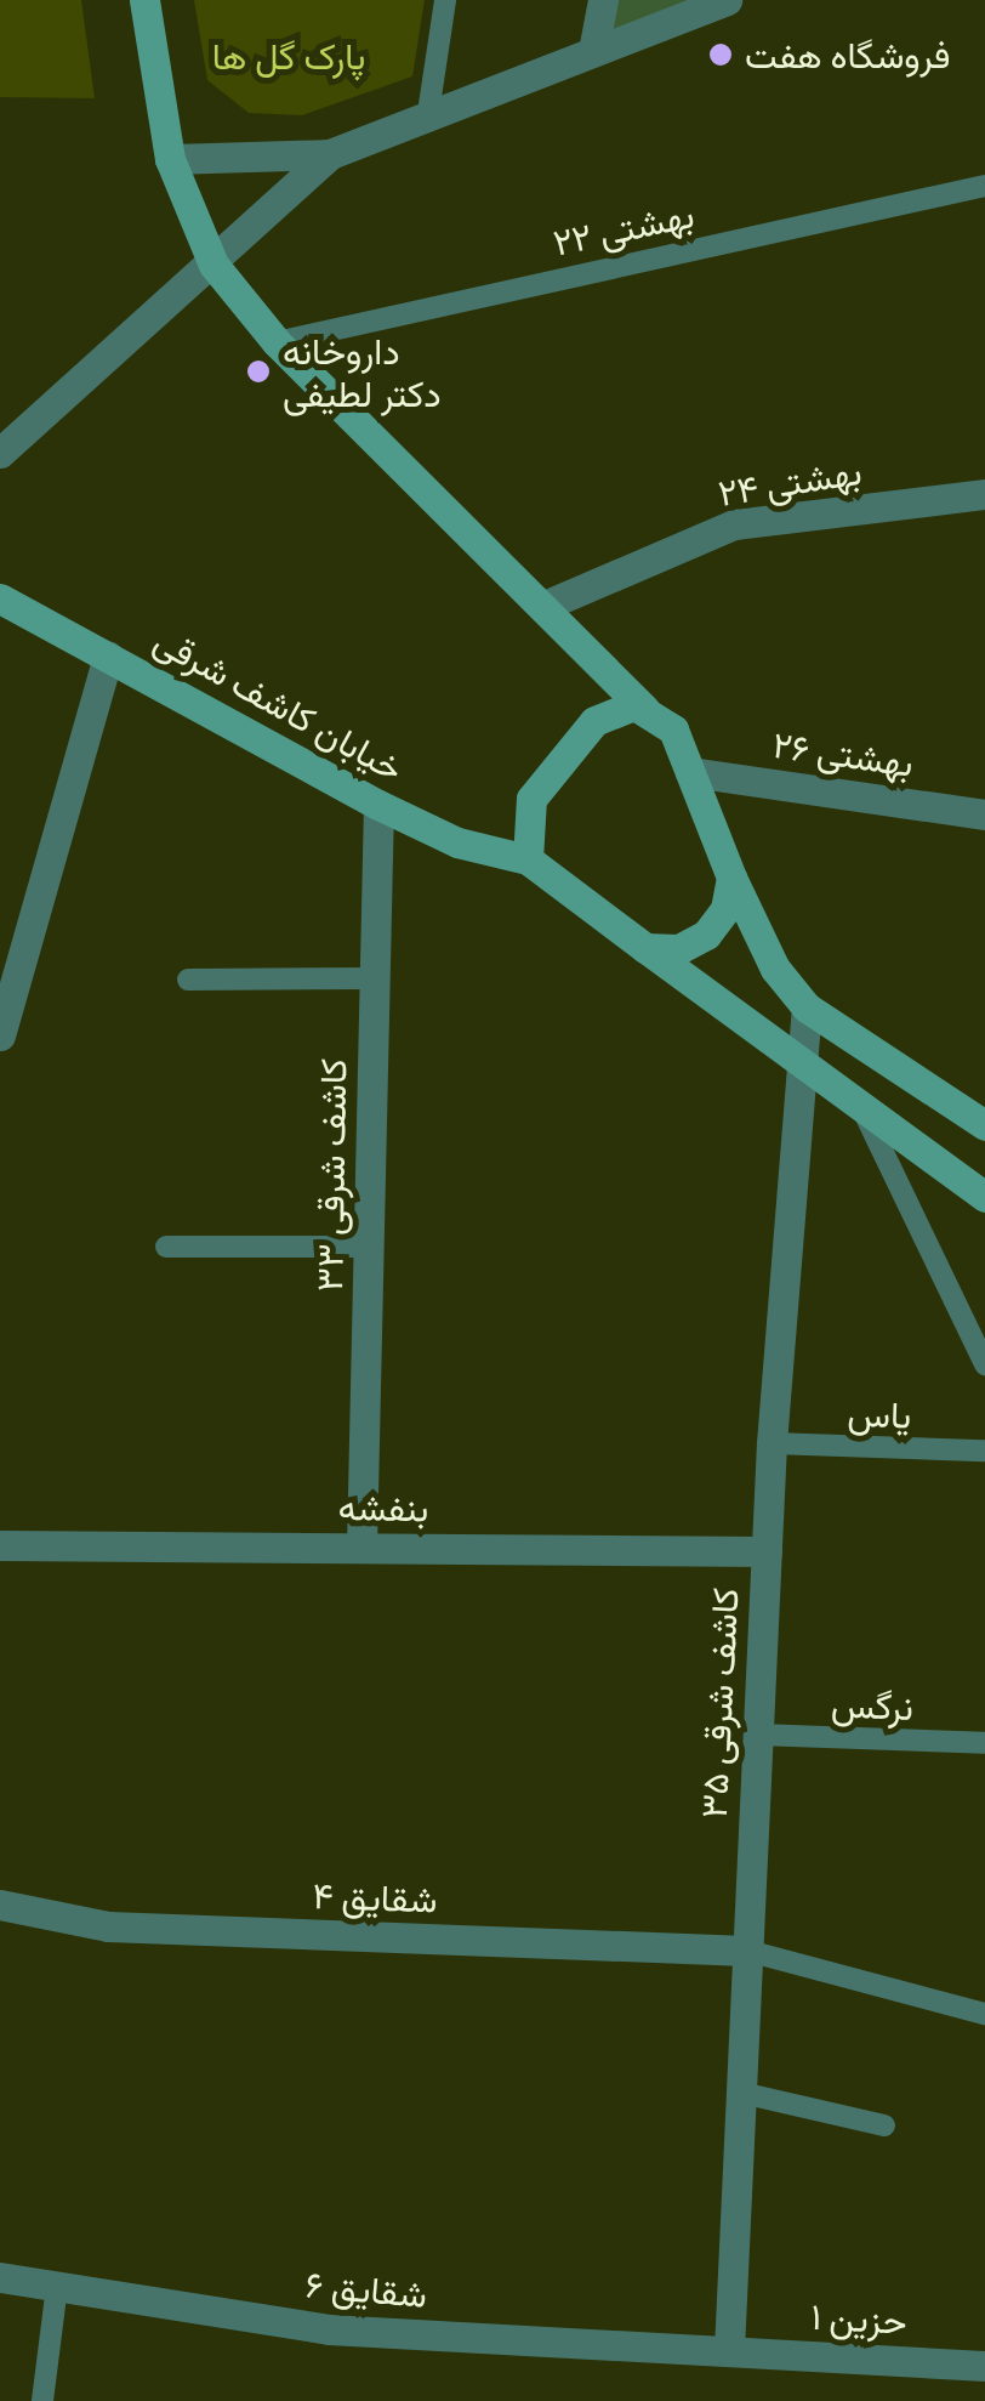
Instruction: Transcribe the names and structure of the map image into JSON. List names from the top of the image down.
{
  "streets": {
    "main road": ["خیابان کاشف شرقی"],
    "street": [
      "بهشتی ۲۴",
      "بهشتی ۲۶",
      "کاشف شرقی ۳۳",
      "بنفشه",
      "کاشف شرقی ۳۵",
      "شقایق ۴",
      "شقایق ۶",
      "حزین ۱"
    ],
    "lane": ["بهشتی ۲۲", "یاس", "نرگس"]
  },
  "crossings": [
    ["خیابان کاشف شرقی", "بهشتی ۲۶"],
    ["خیابان کاشف شرقی", "کاشف شرقی ۳۳"],
    ["کاشف شرقی ۳۳", "بنفشه"],
    ["یاس", "کاشف شرقی ۳۵"],
    ["بنفشه", "کاشف شرقی ۳۵"],
    ["کاشف شرقی ۳۵", "نرگس"],
    ["کاشف شرقی ۳۵", "شقایق ۴"],
    ["کاشف شرقی ۳۵", "شقایق ۶"],
    ["کاشف شرقی ۳۵", "حزین ۱"],
    ["شقایق ۶", "حزین ۱"]
  ],
  "parks": ["پارک گل ها"],
  "places": ["فروشگاه هفت", "داروخانه دکتر لطیفی"]
}
